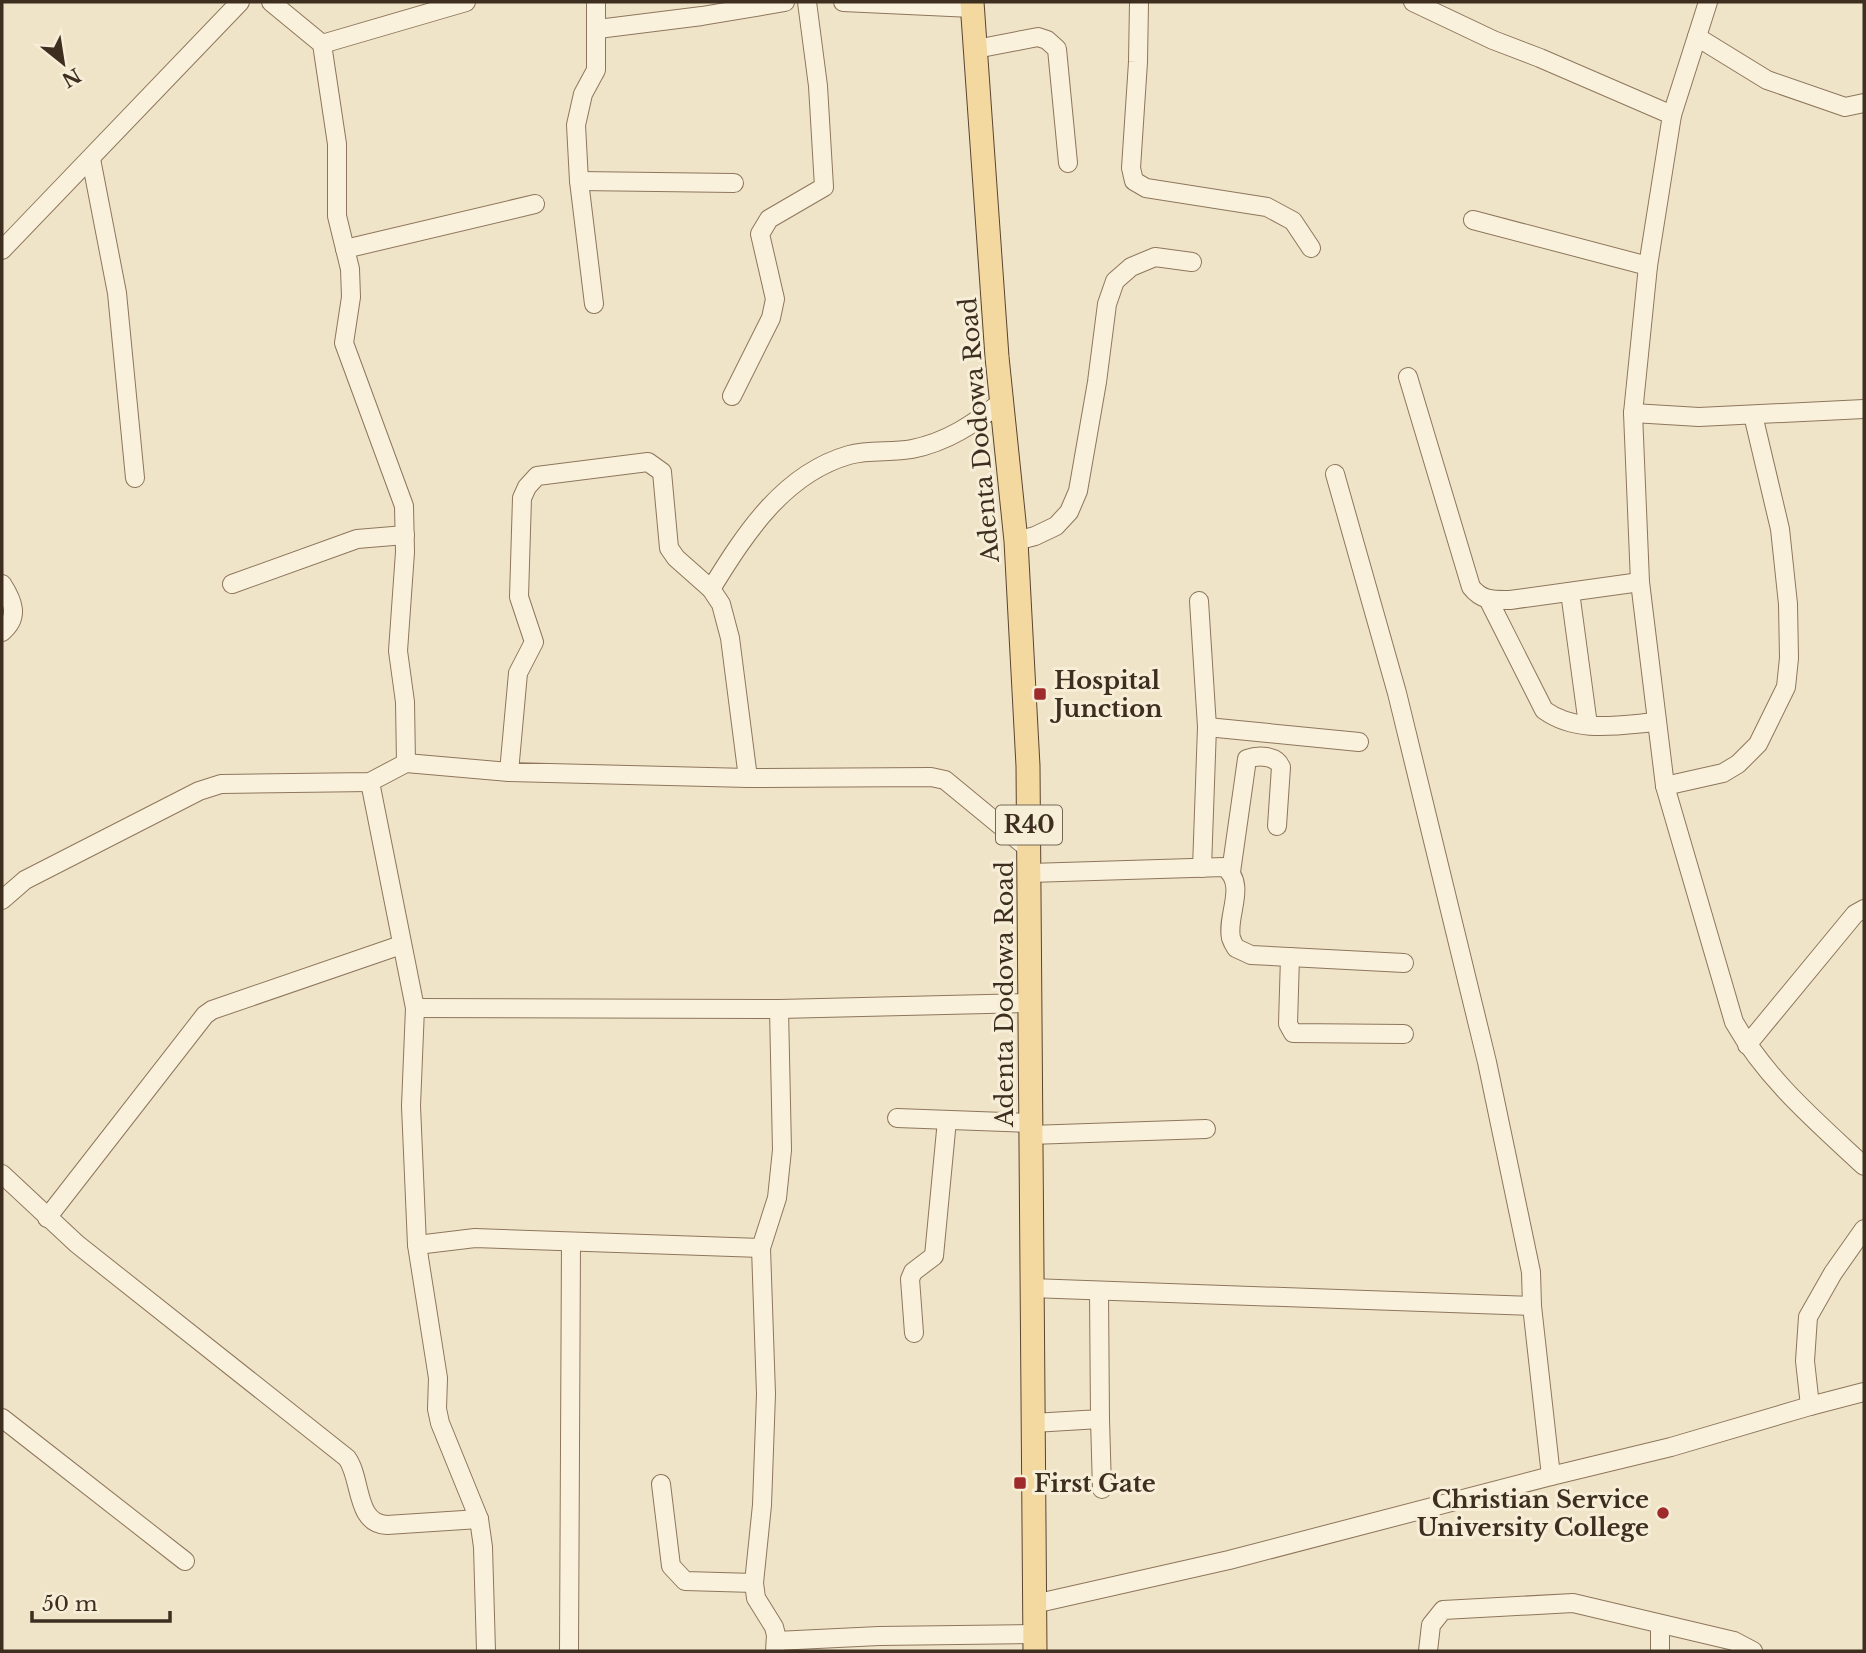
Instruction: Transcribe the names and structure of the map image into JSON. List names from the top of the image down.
{
  "streets": {
    "main road": ["Adenta Dodowa Road", "R40"]
  },
  "places": {
    "transit": ["Hospital Junction", "First Gate"],
    "other": ["Christian Service University College"]
  },
  "scale_bar": "50 m",
  "north": "bottom right"
}
